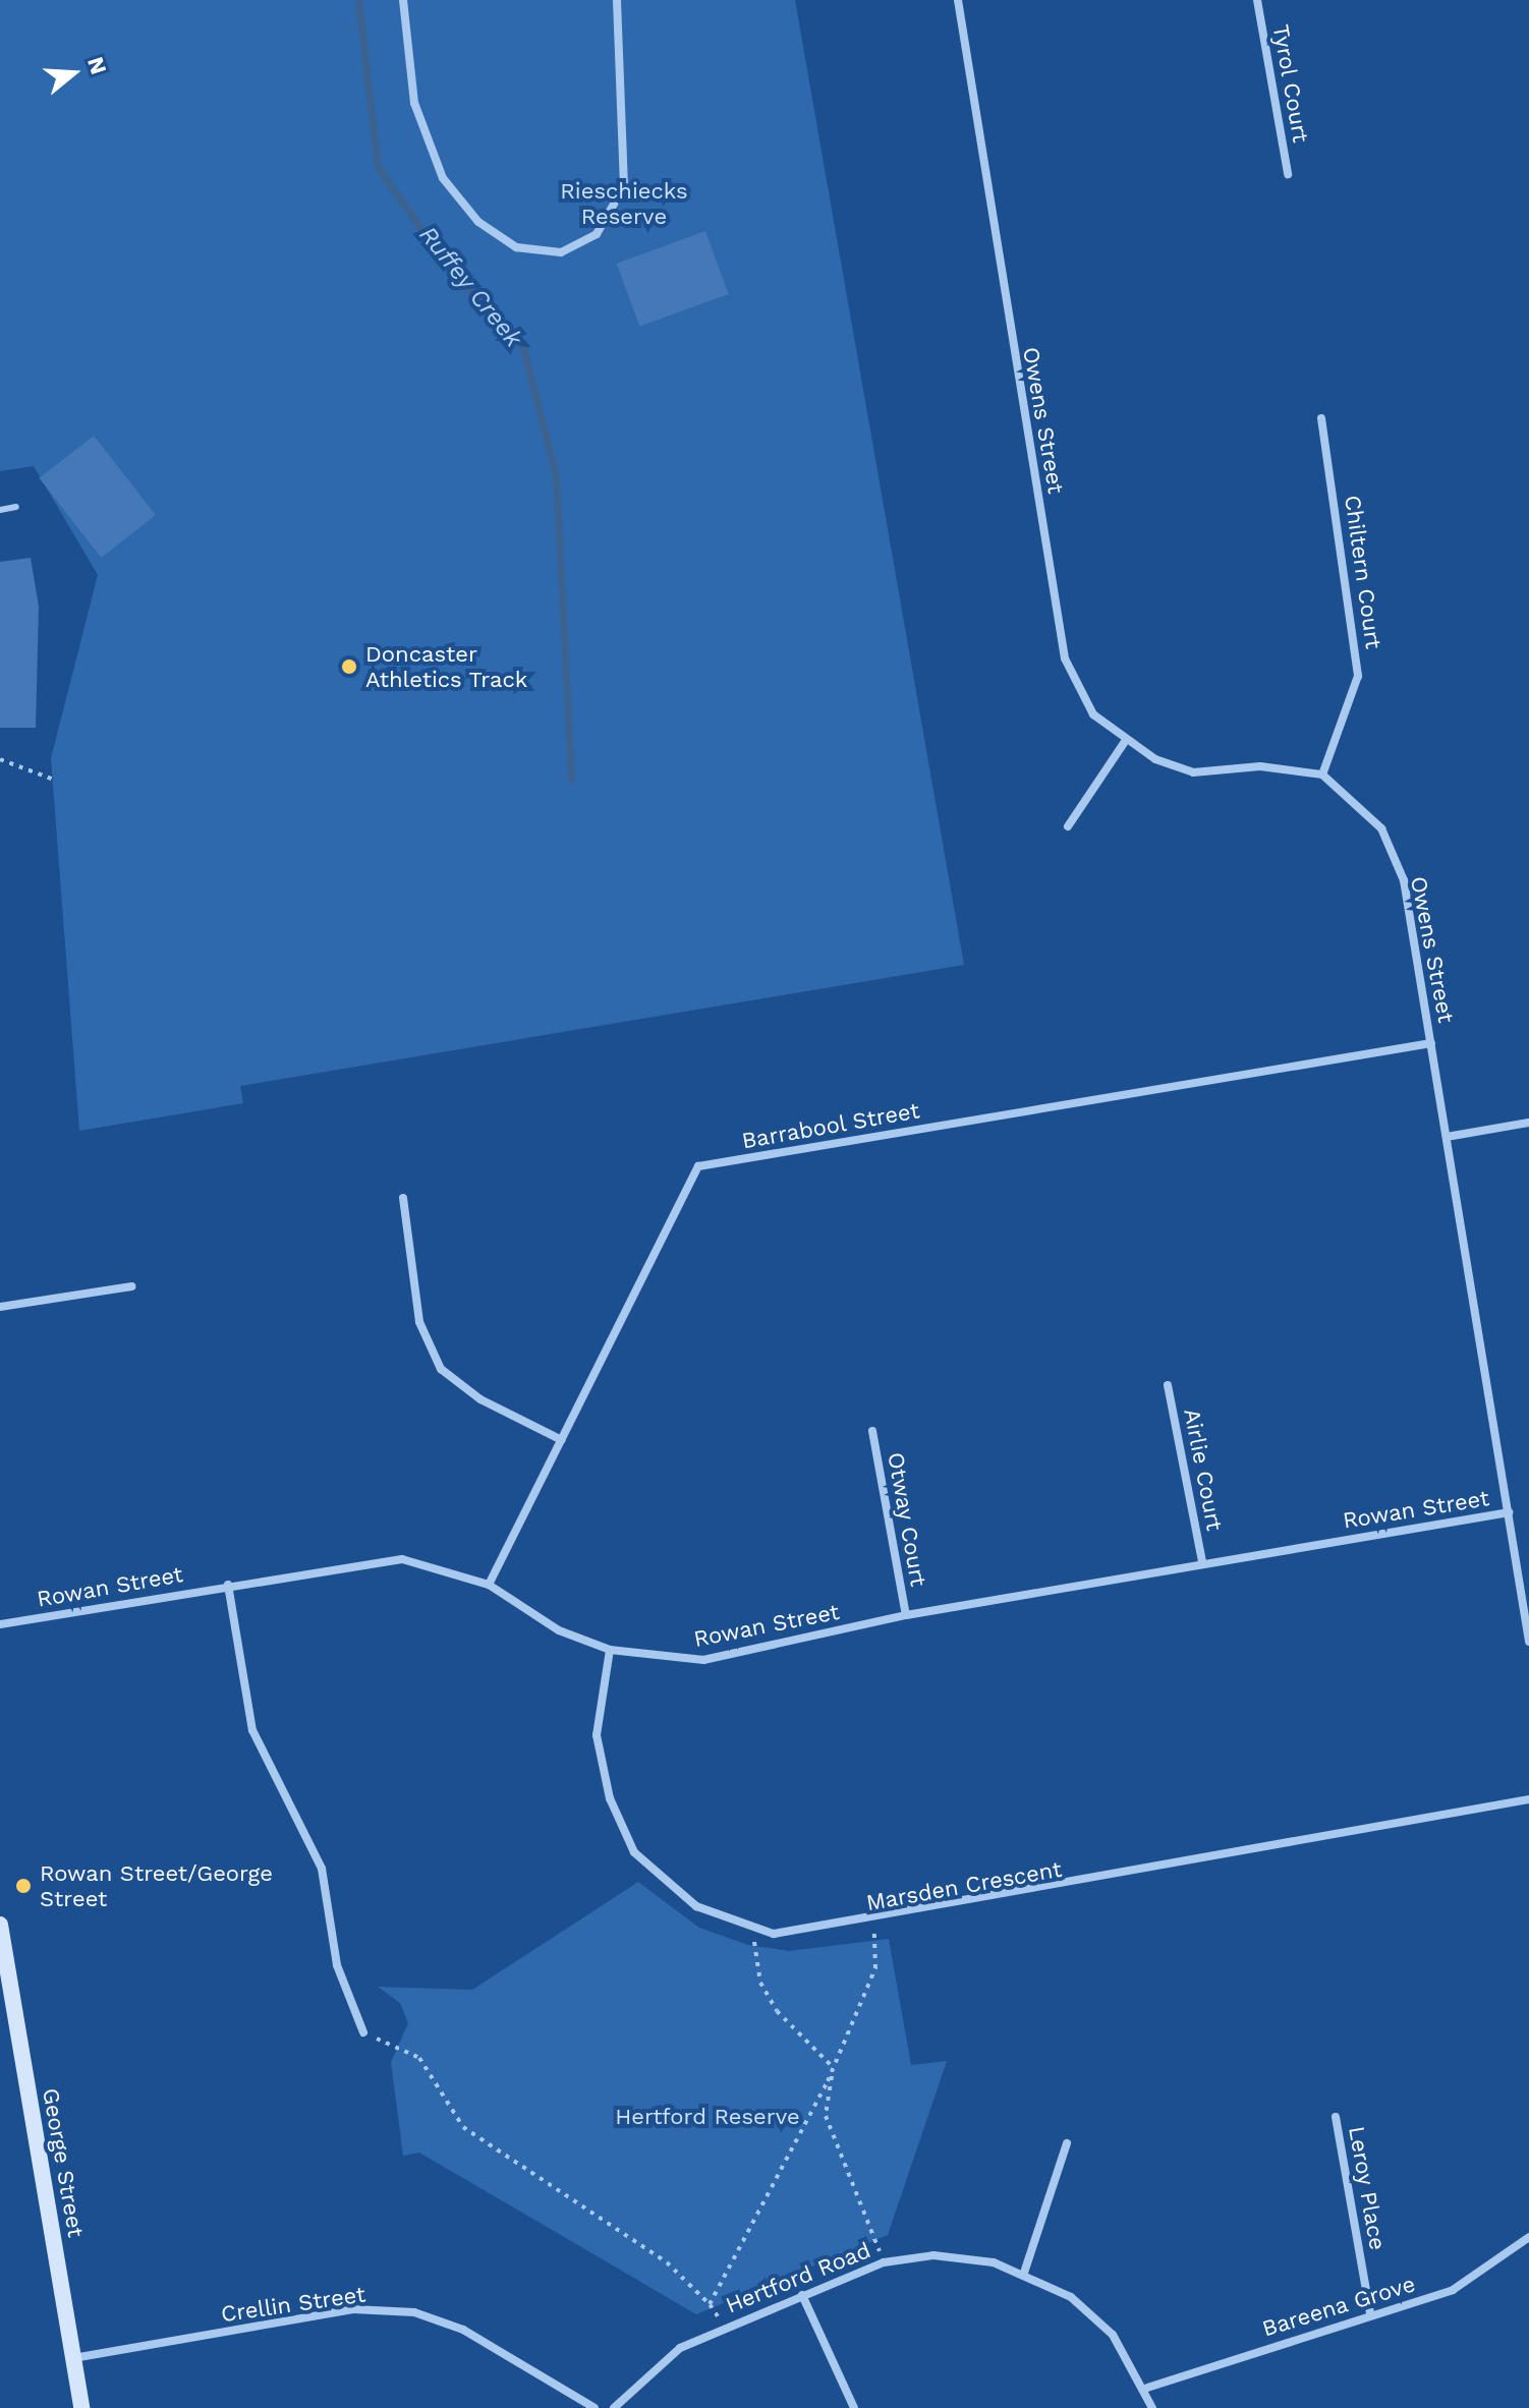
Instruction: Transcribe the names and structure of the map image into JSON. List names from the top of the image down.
{
  "streets": {
    "main road": ["George Street"],
    "street": [
      "Tyrol Court",
      "Owens Street",
      "Chiltern Court",
      "Barrabool Street",
      "Airlie Court",
      "Rowan Street",
      "Otway Court",
      "Marsden Crescent",
      "Leroy Place",
      "Hertford Road",
      "Crellin Street",
      "Bareena Grove"
    ]
  },
  "crossings": [
    ["Owens Street", "Chiltern Court"],
    ["Owens Street", "Barrabool Street"],
    ["Owens Street", "Rowan Street"],
    ["Barrabool Street", "Rowan Street"],
    ["Airlie Court", "Rowan Street"],
    ["Rowan Street", "Otway Court"],
    ["Rowan Street", "Marsden Crescent"],
    ["George Street", "Crellin Street"],
    ["Leroy Place", "Bareena Grove"],
    ["Hertford Road", "Bareena Grove"]
  ],
  "water": ["Ruffey Creek"],
  "parks": ["Rieschiecks Reserve", "Hertford Reserve"],
  "places": ["Doncaster Athletics Track", "Rowan Street/George Street"],
  "north": "right"
}
